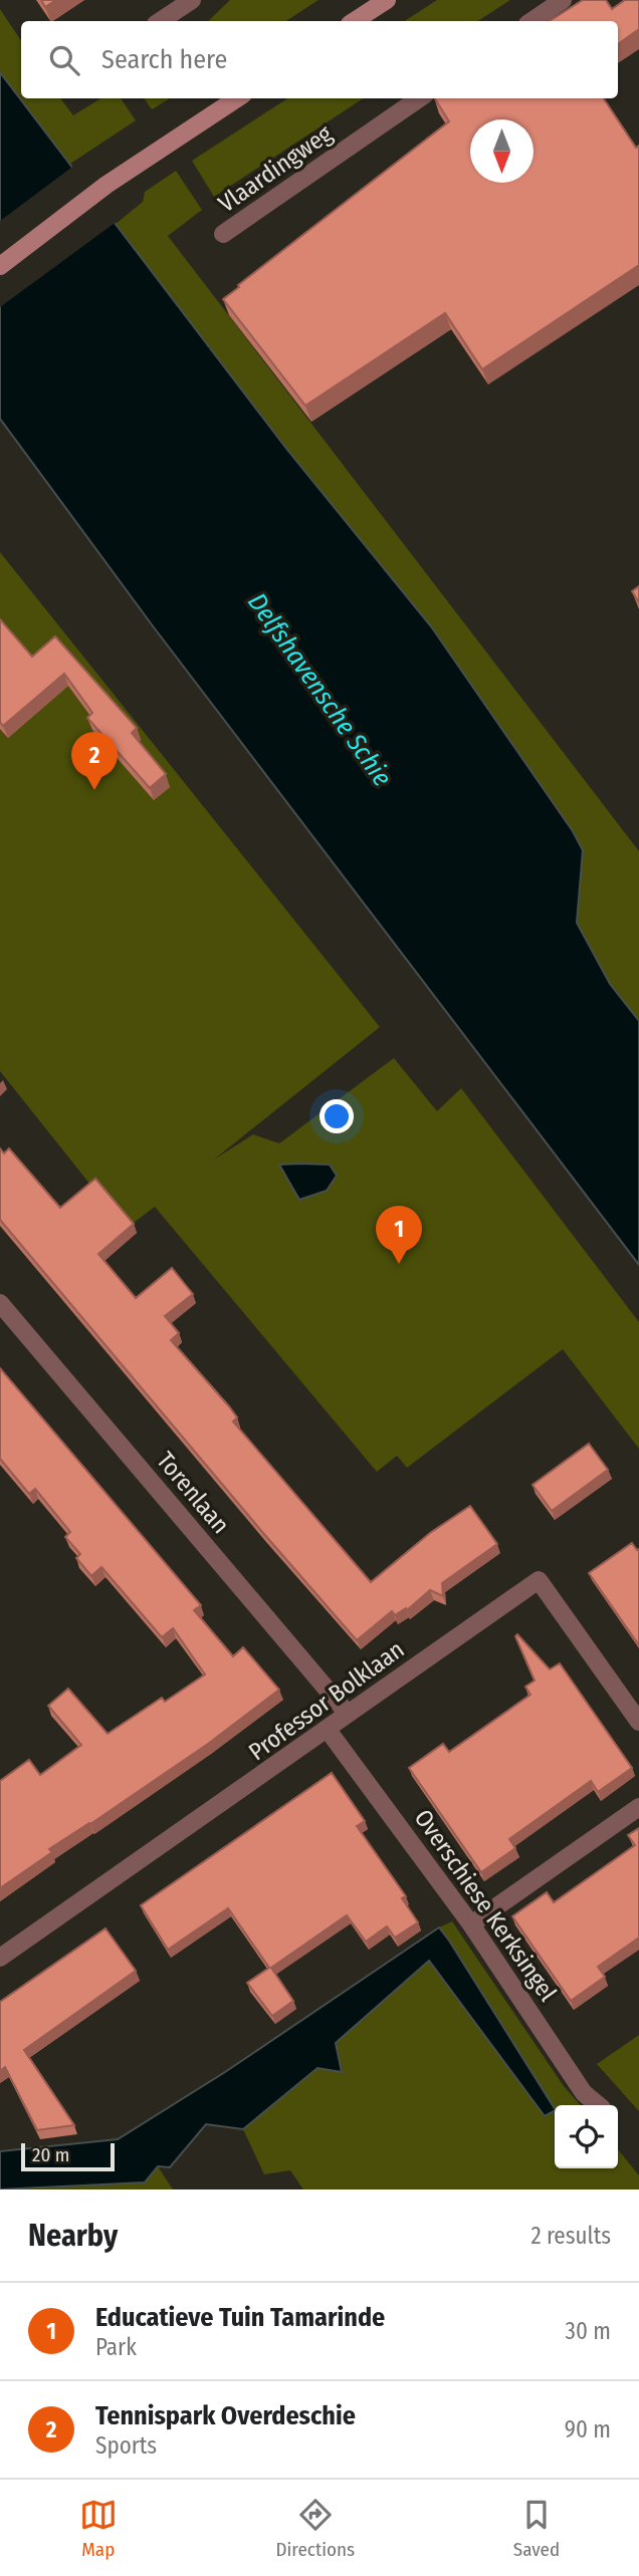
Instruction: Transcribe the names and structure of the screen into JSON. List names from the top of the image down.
{
  "streets": {
    "street": [
      "Vlaardingweg",
      "Torenlaan",
      "Professor Bolklaan",
      "Overschiese Kerksingel"
    ]
  },
  "crossings": [
    ["Torenlaan", "Professor Bolklaan"],
    ["Professor Bolklaan", "Overschiese Kerksingel"]
  ],
  "water": ["Delfshavensche Schie"],
  "scale_bar": "20 m",
  "north": "bottom",
  "page": {
    "search": "Search here",
    "pins": ["2", "1"],
    "scale": "20 m",
    "heading": ["Nearby", "2 results"],
    "list": [
      {
        "mark": "1",
        "name": "Educatieve Tuin Tamarinde",
        "note": "Park",
        "value": "30 m"
      },
      {
        "mark": "2",
        "name": "Tennispark Overdeschie",
        "note": "Sports",
        "value": "90 m"
      }
    ],
    "nav": ["Map", "Directions", "Saved"]
  }
}
